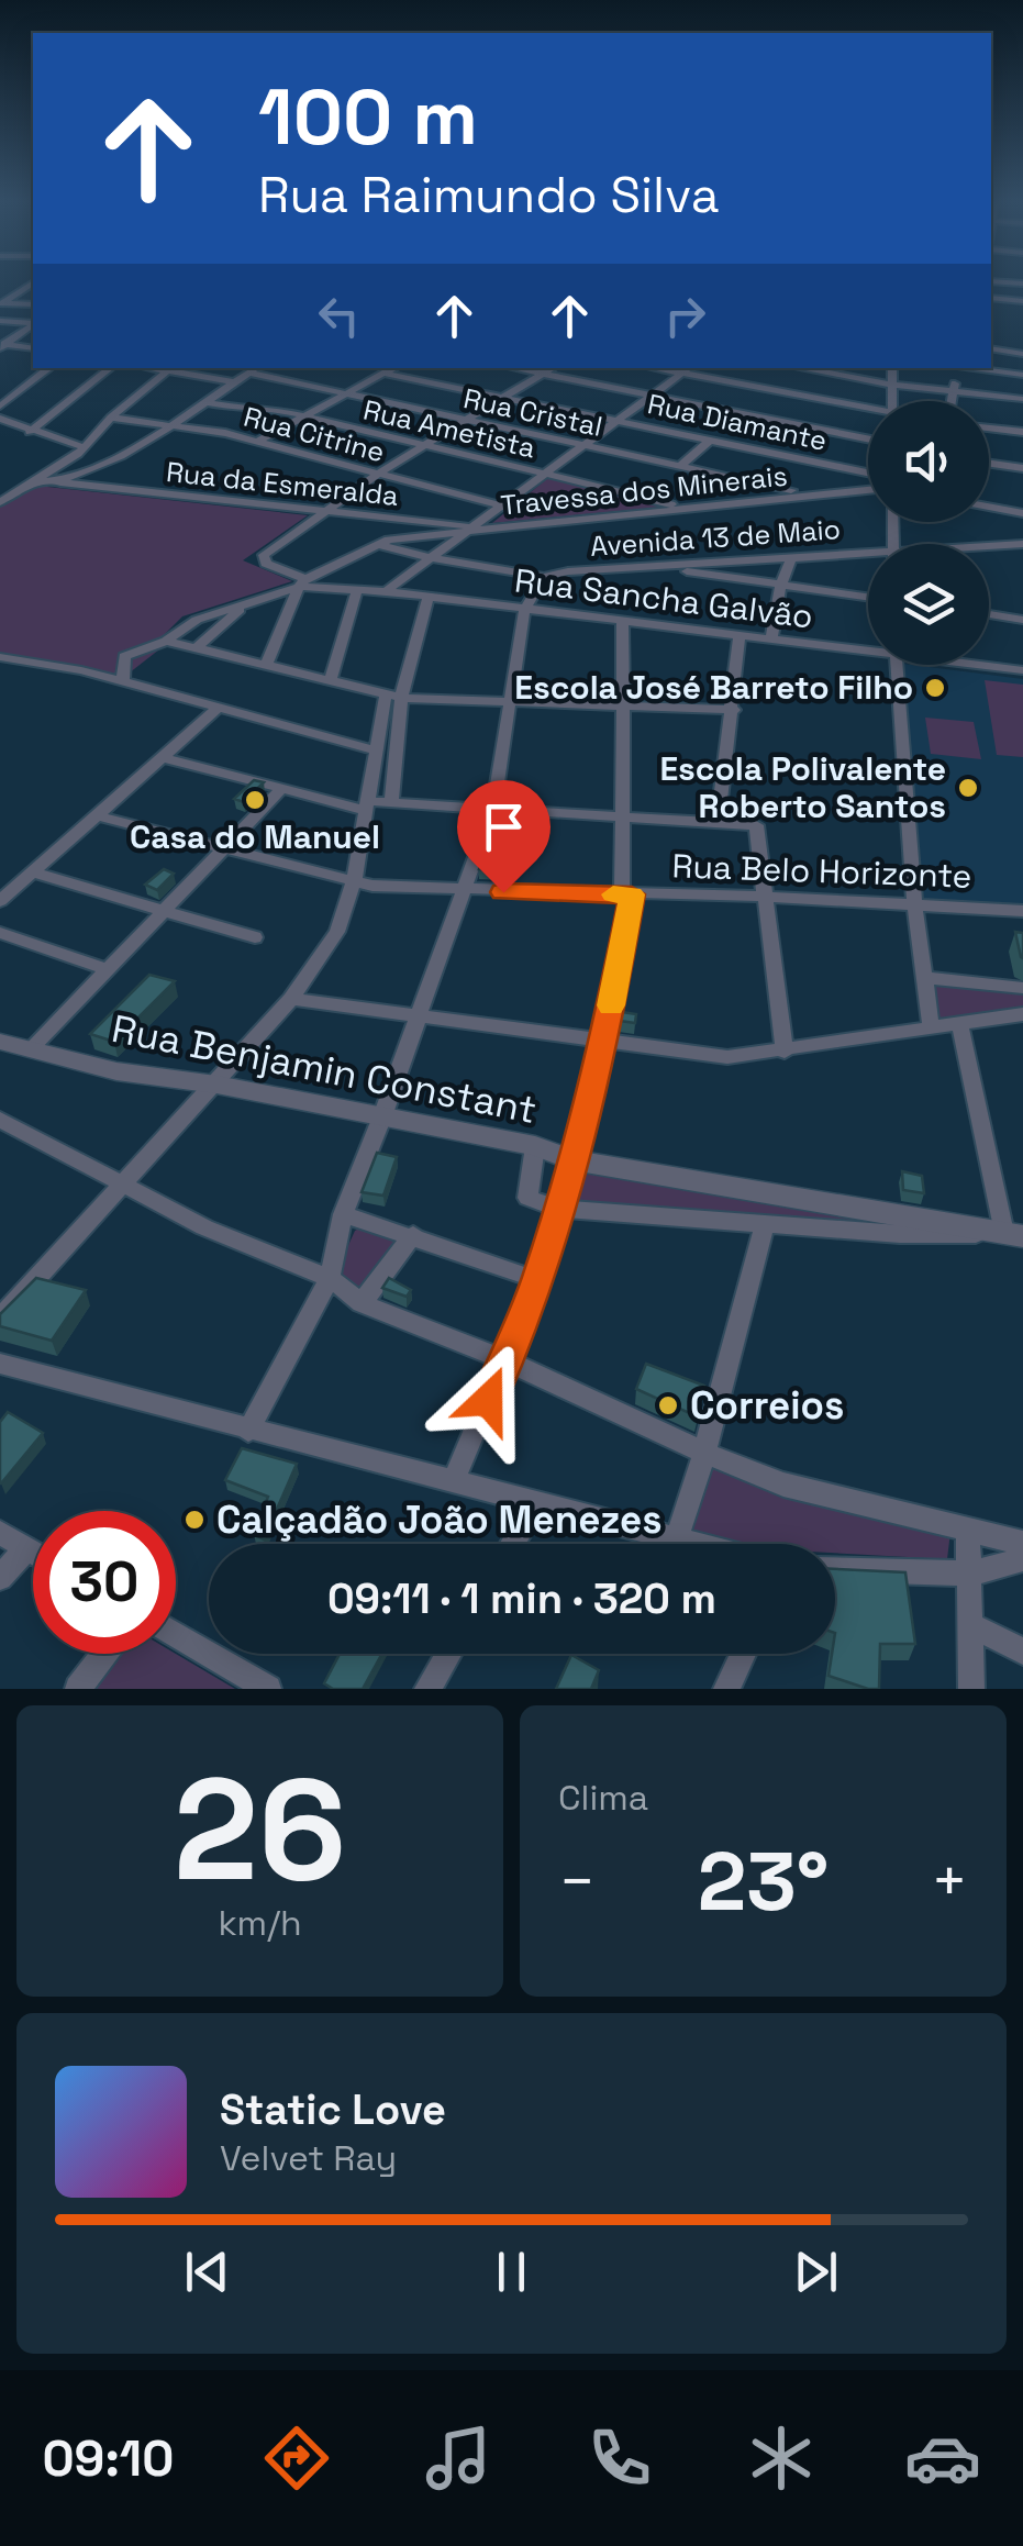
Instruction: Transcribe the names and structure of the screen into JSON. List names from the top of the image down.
{
  "streets": {
    "street": [
      "Rua Cristal",
      "Rua Diamante",
      "Rua Ametista",
      "Rua Citrine",
      "Rua da Esmeralda",
      "Travessa dos Minerais",
      "Avenida 13 de Maio",
      "Rua Sancha Galvão",
      "Rua Belo Horizonte",
      "Rua Benjamin Constant"
    ]
  },
  "crossings": [
    ["Rua Cristal", "Travessa dos Minerais"],
    ["Rua Ametista", "Travessa dos Minerais"],
    ["Rua da Esmeralda", "Travessa dos Minerais"]
  ],
  "places": [
    "Escola José Barreto Filho",
    "Escola Polivalente Roberto Santos",
    "Casa do Manuel",
    "Correios",
    "Calçadão João Menezes"
  ],
  "page": {
    "turn": ["100 m", "Rua Raimundo Silva"],
    "limit": "30",
    "trip": "09:11 · 1 min · 320 m",
    "tile": [
      ["26", "km/h"],
      "Clima"
    ],
    "heat": ["−", "23°", "+"],
    "song": ["Static Love", "Velvet Ray"],
    "tabs": "09:10"
  }
}
